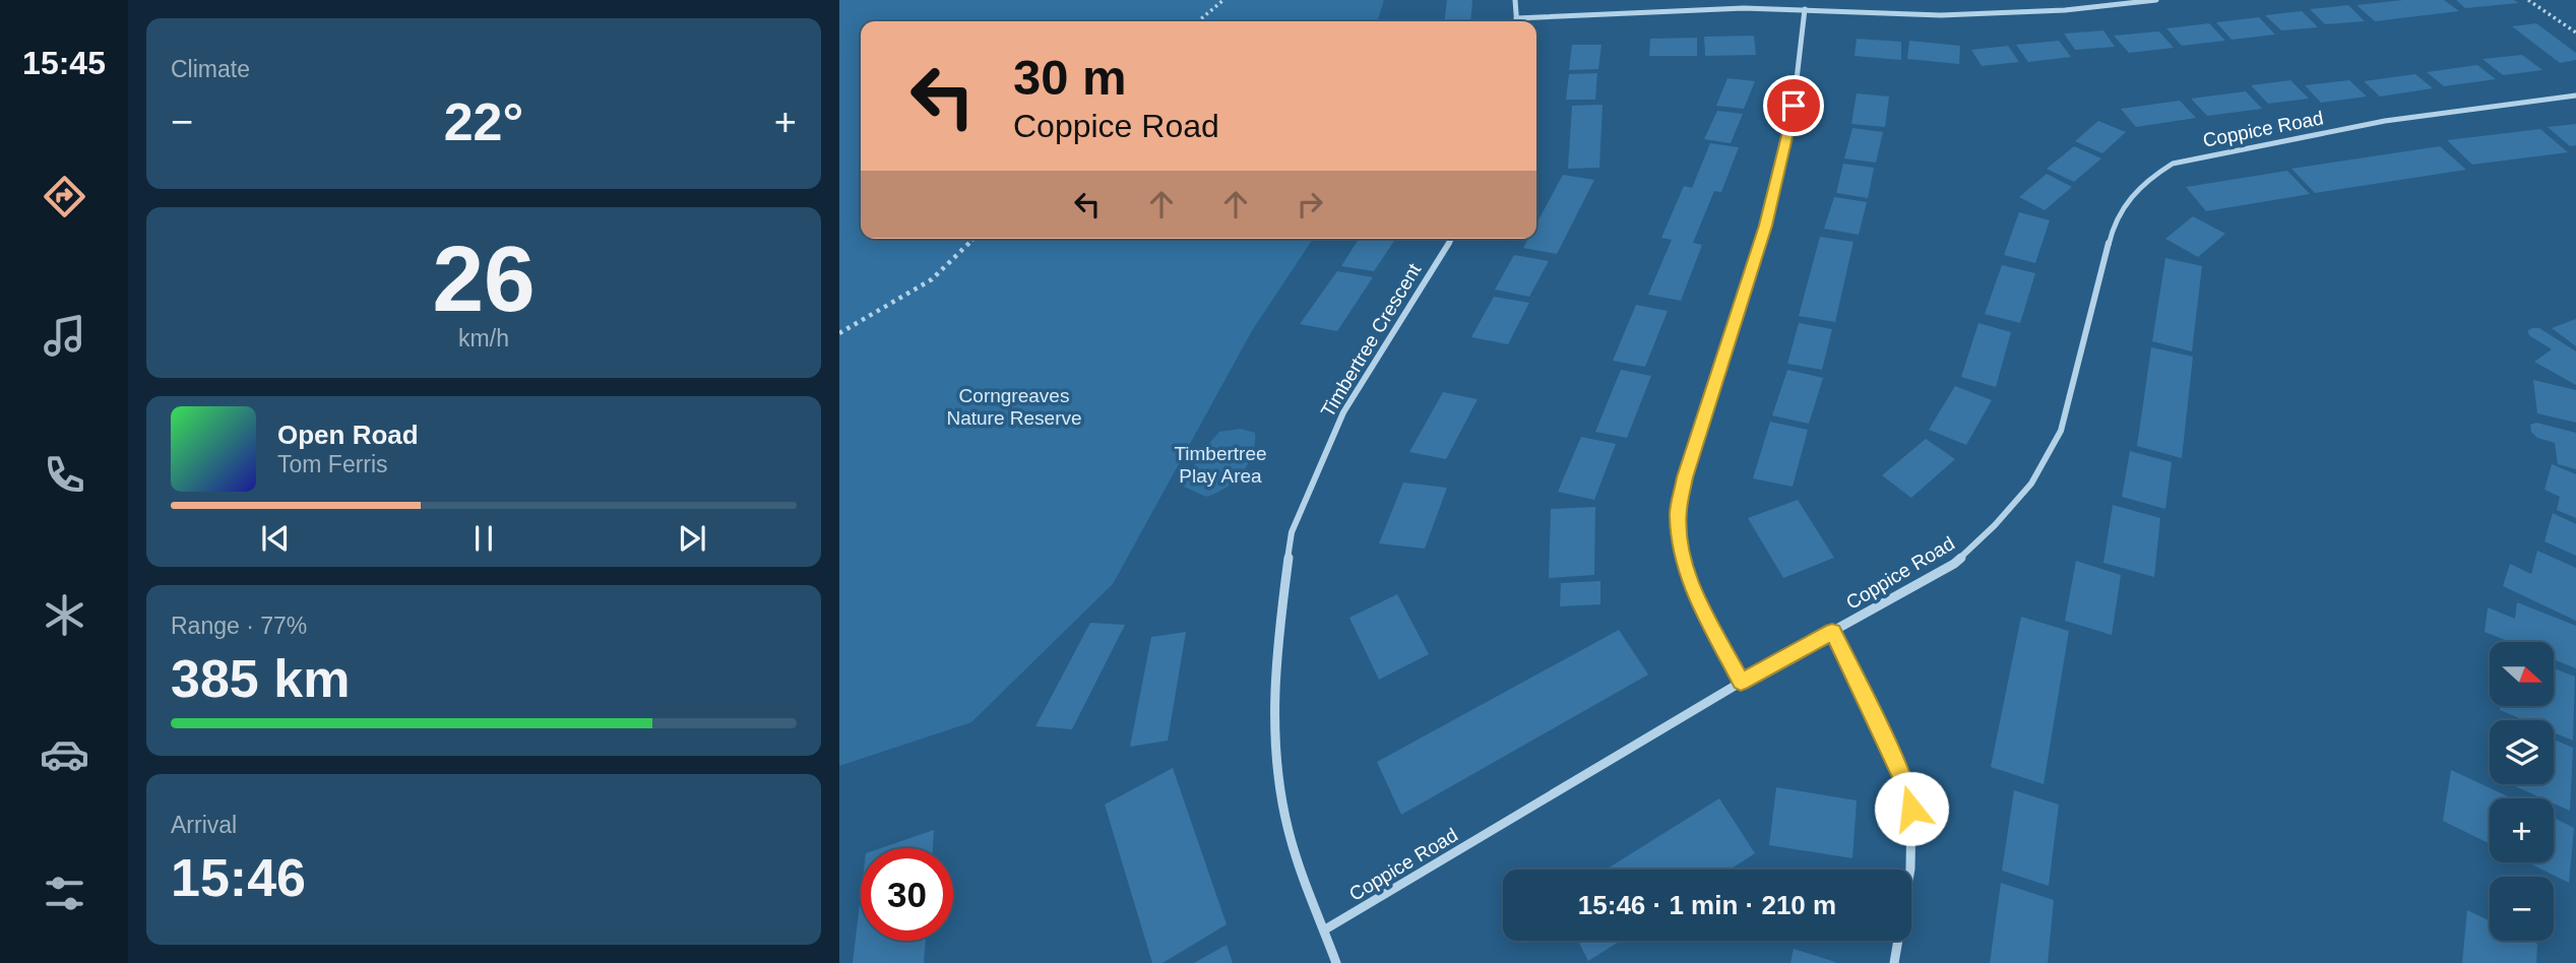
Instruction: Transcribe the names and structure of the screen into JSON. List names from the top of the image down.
{
  "streets": {
    "street": ["Coppice Road", "Timbertree Crescent"]
  },
  "crossings": [
    ["Coppice Road", "Timbertree Crescent"]
  ],
  "parks": ["Corngreaves Nature Reserve", "Timbertree Play Area"],
  "north": "right",
  "page": {
    "tabs": "15:45",
    "tile": [
      "Climate",
      ["26", "km/h"],
      ["Range · 77%", "385 km"],
      ["Arrival", "15:46"]
    ],
    "turn": ["30 m", "Coppice Road"],
    "heat": ["−", "22°", "+"],
    "song": ["Open Road", "Tom Ferris"],
    "map_buttons": ["+", "−"],
    "limit": "30",
    "trip": "15:46 · 1 min · 210 m"
  }
}
